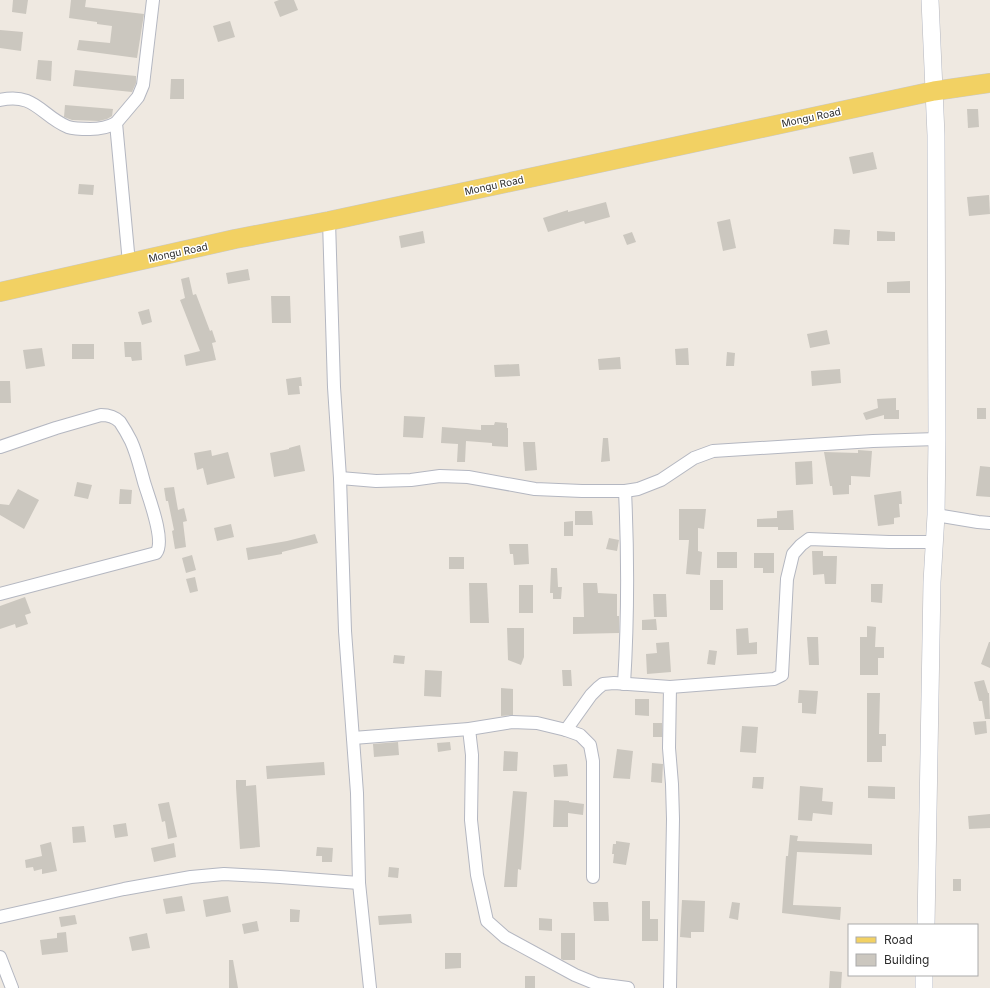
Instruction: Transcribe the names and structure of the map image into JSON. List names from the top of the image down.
{
  "streets": {
    "main road": ["Mongu Road"]
  },
  "legend": ["Road", "Building"]
}
